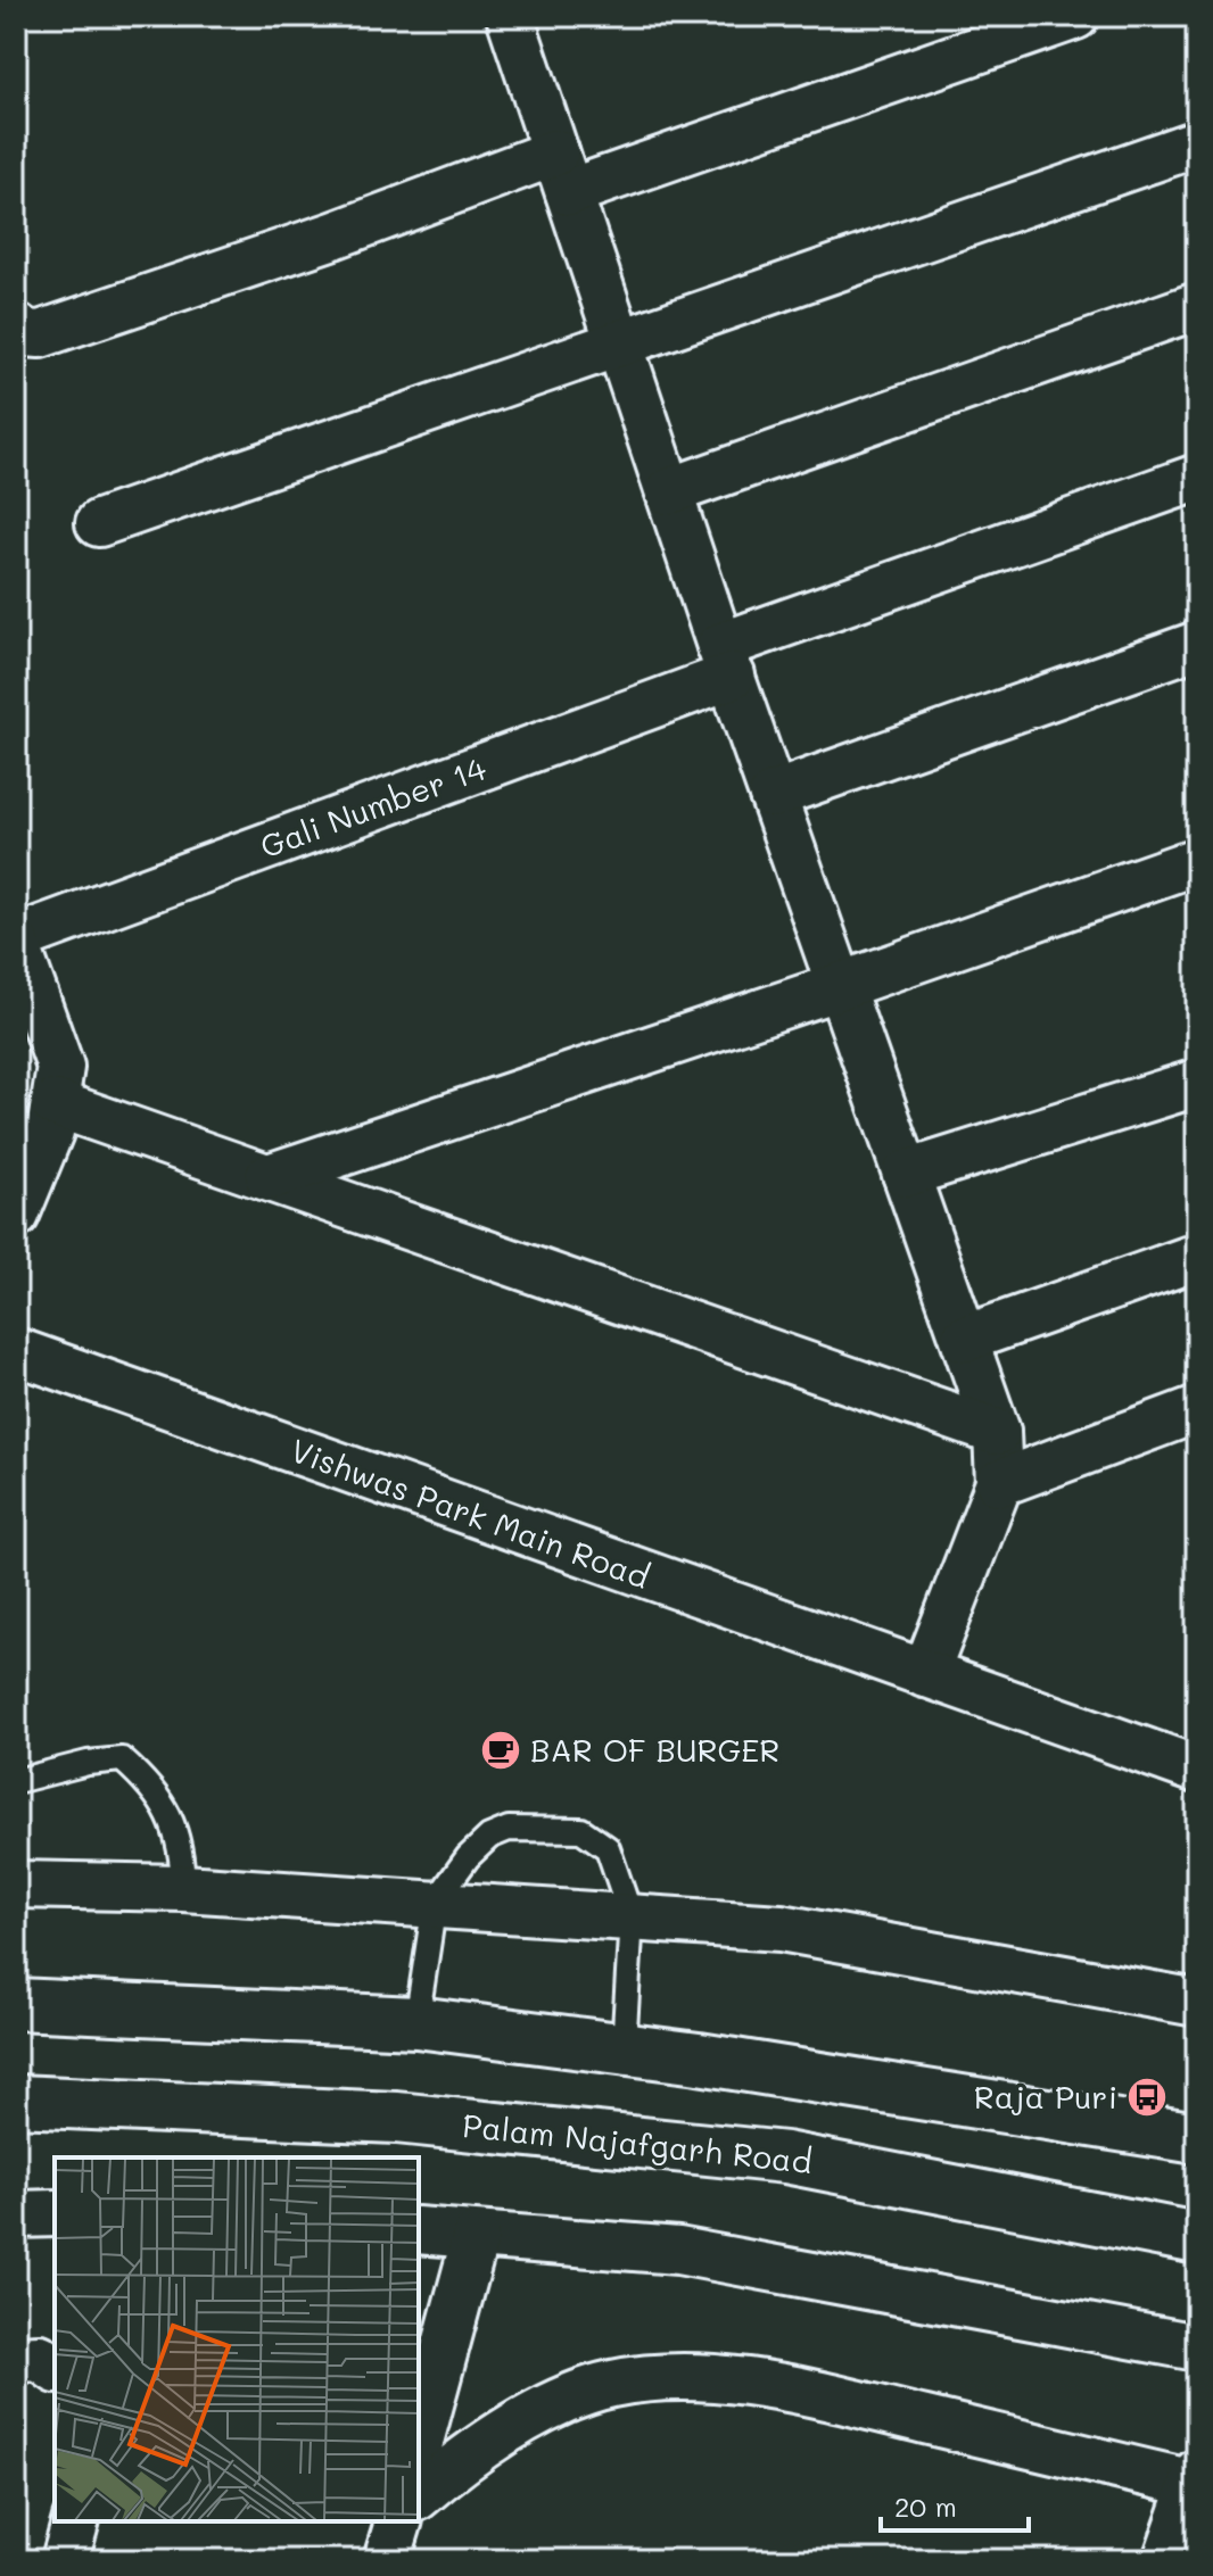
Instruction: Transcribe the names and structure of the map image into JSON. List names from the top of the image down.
{
  "streets": {
    "main road": ["Palam Najafgarh Road"],
    "street": ["Gali Number 14", "Vishwas Park Main Road"]
  },
  "places": {
    "cafe": ["BAR OF BURGER"],
    "bus stop": ["Raja Puri"]
  },
  "scale_bar": "20 m"
}
